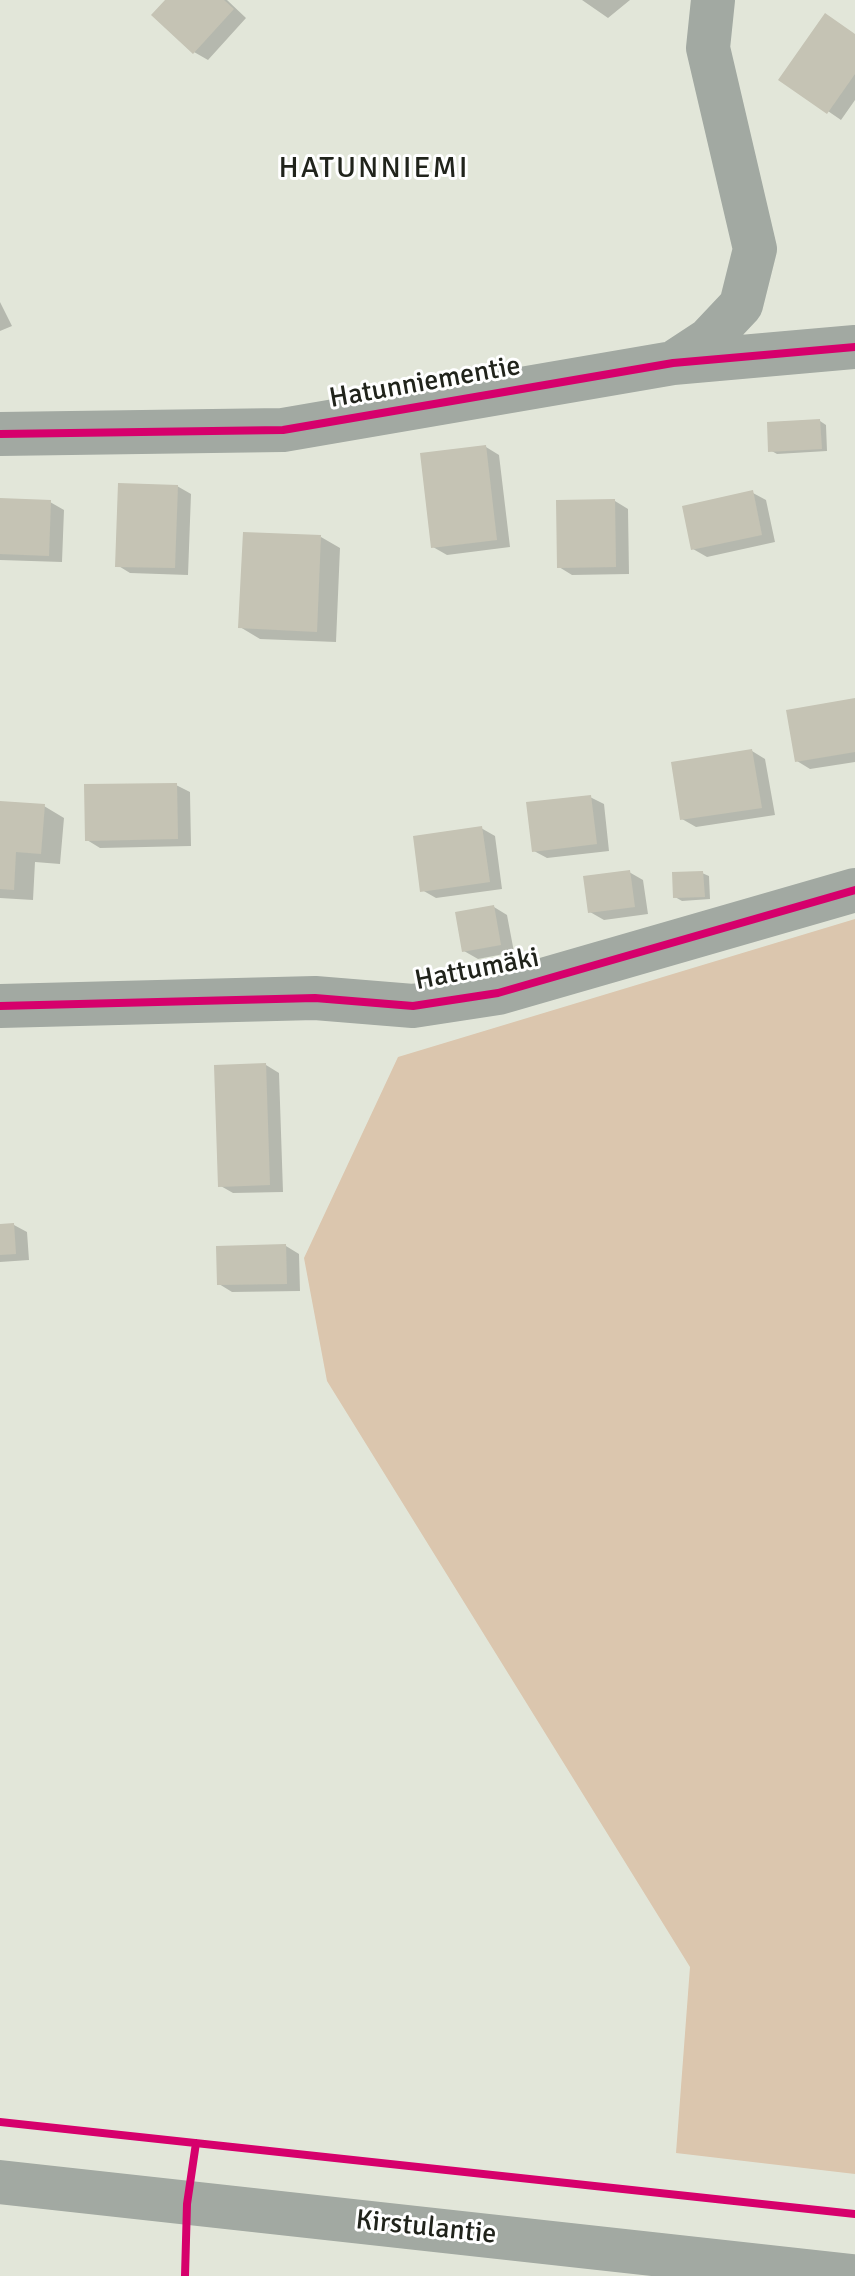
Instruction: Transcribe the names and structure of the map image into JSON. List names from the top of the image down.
{
  "streets": {
    "street": ["Hatunniementie", "Hattumäki", "Kirstulantie"]
  },
  "districts": ["HATUNNIEMI"]
}
